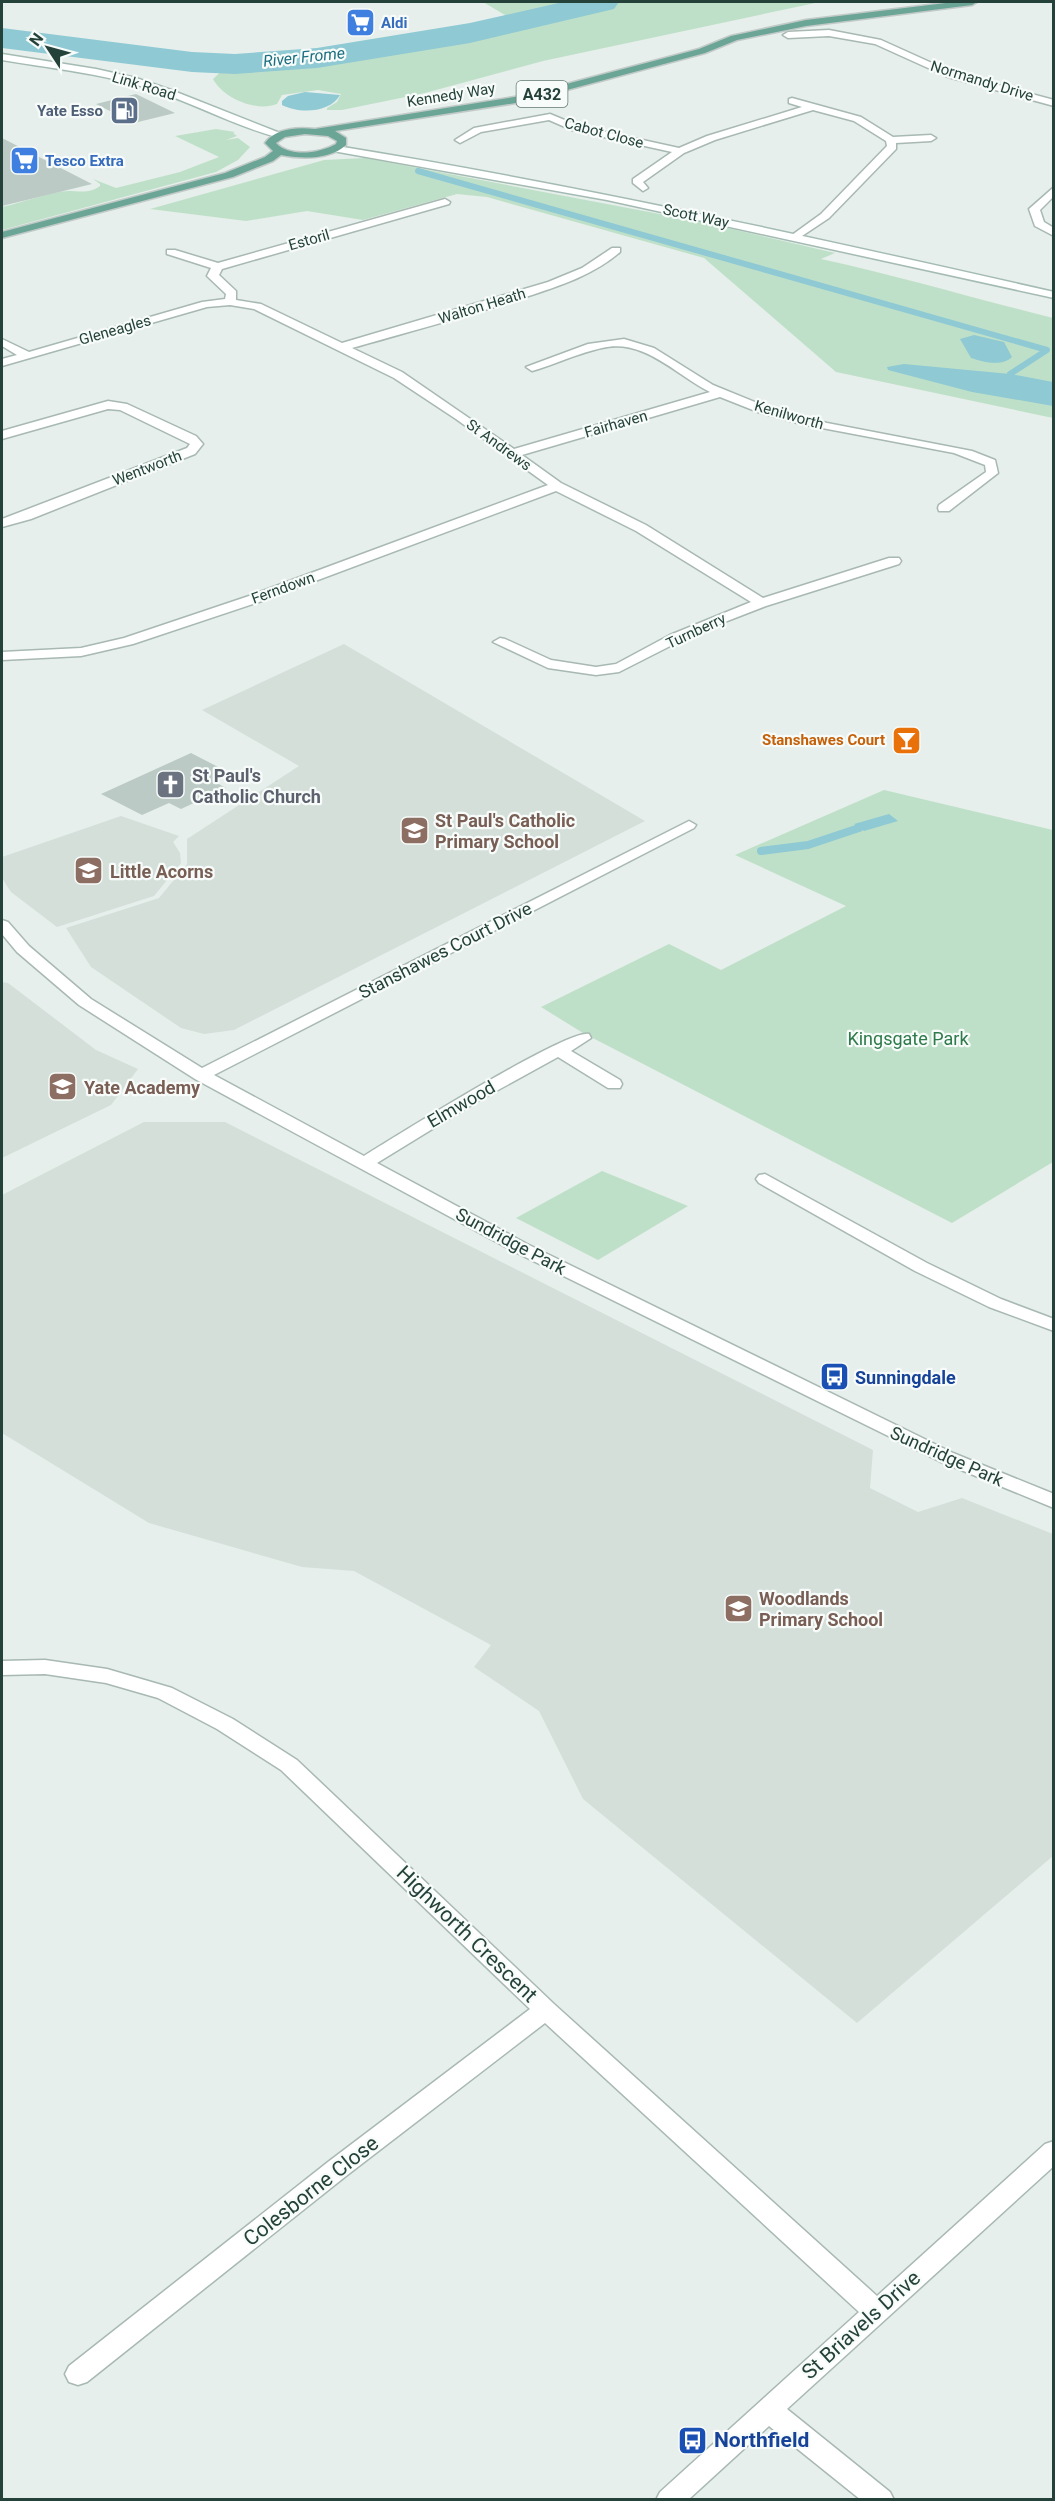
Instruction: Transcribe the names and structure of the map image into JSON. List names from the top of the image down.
{
  "streets": {
    "main road": ["A432", "Kennedy Way"],
    "street": [
      "Normandy Drive",
      "Link Road",
      "Cabot Close",
      "Scott Way",
      "Estoril",
      "Walton Heath",
      "Gleneagles",
      "Kenilworth",
      "Fairhaven",
      "St Andrews",
      "Wentworth",
      "Ferndown",
      "Turnberry",
      "Stanshawes Court Drive",
      "Elmwood",
      "Sundridge Park",
      "Highworth Crescent",
      "Colesborne Close",
      "St Briavels Drive"
    ]
  },
  "crossings": [
    ["Normandy Drive", "Kennedy Way"],
    ["Link Road", "A432"],
    ["A432", "Kennedy Way"],
    ["A432", "Scott Way"],
    ["Kennedy Way", "Scott Way"],
    ["Walton Heath", "St Andrews"],
    ["Gleneagles", "St Andrews"],
    ["Kenilworth", "Fairhaven"],
    ["Fairhaven", "St Andrews"],
    ["St Andrews", "Ferndown"],
    ["St Andrews", "Turnberry"],
    ["Stanshawes Court Drive", "Sundridge Park"],
    ["Elmwood", "Sundridge Park"],
    ["Highworth Crescent", "Colesborne Close"],
    ["Highworth Crescent", "St Briavels Drive"]
  ],
  "water": ["River Frome"],
  "parks": ["Kingsgate Park"],
  "places": {
    "supermarket": ["Aldi", "Tesco Extra"],
    "fuel station": ["Yate Esso"],
    "bar": ["Stanshawes Court"],
    "church": ["St Paul's Catholic Church"],
    "school or university": [
      "St Paul's Catholic Primary School",
      "Little Acorns",
      "Yate Academy",
      "Woodlands Primary School"
    ],
    "bus stop": ["Sunningdale", "Northfield"]
  },
  "north": "top left"
}
